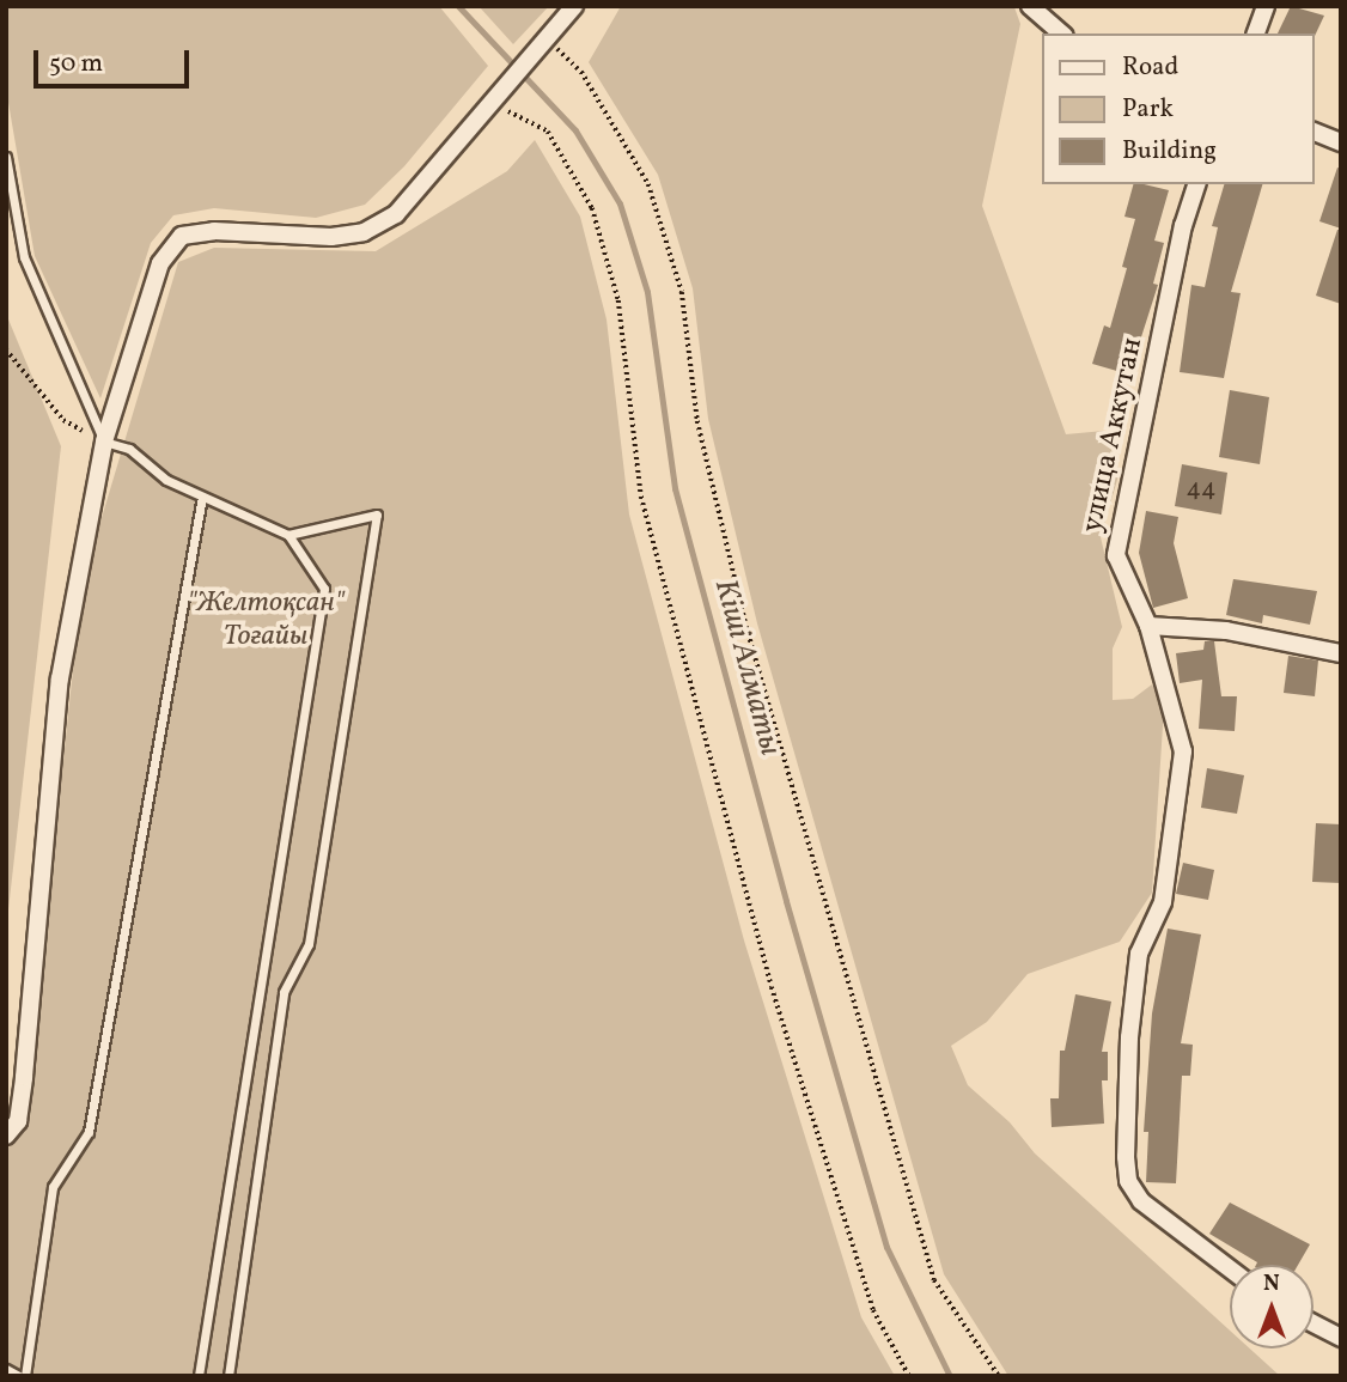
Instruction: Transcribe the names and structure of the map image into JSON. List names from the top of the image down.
{
  "streets": {
    "street": ["улица Аккутан"]
  },
  "water": ["Кіші Алматы"],
  "parks": ["\"Желтоқсан\" Тоғайы"],
  "house_numbers": ["44"],
  "legend": ["Road", "Park", "Building"],
  "scale_bar": "50 m",
  "north": "top"
}
